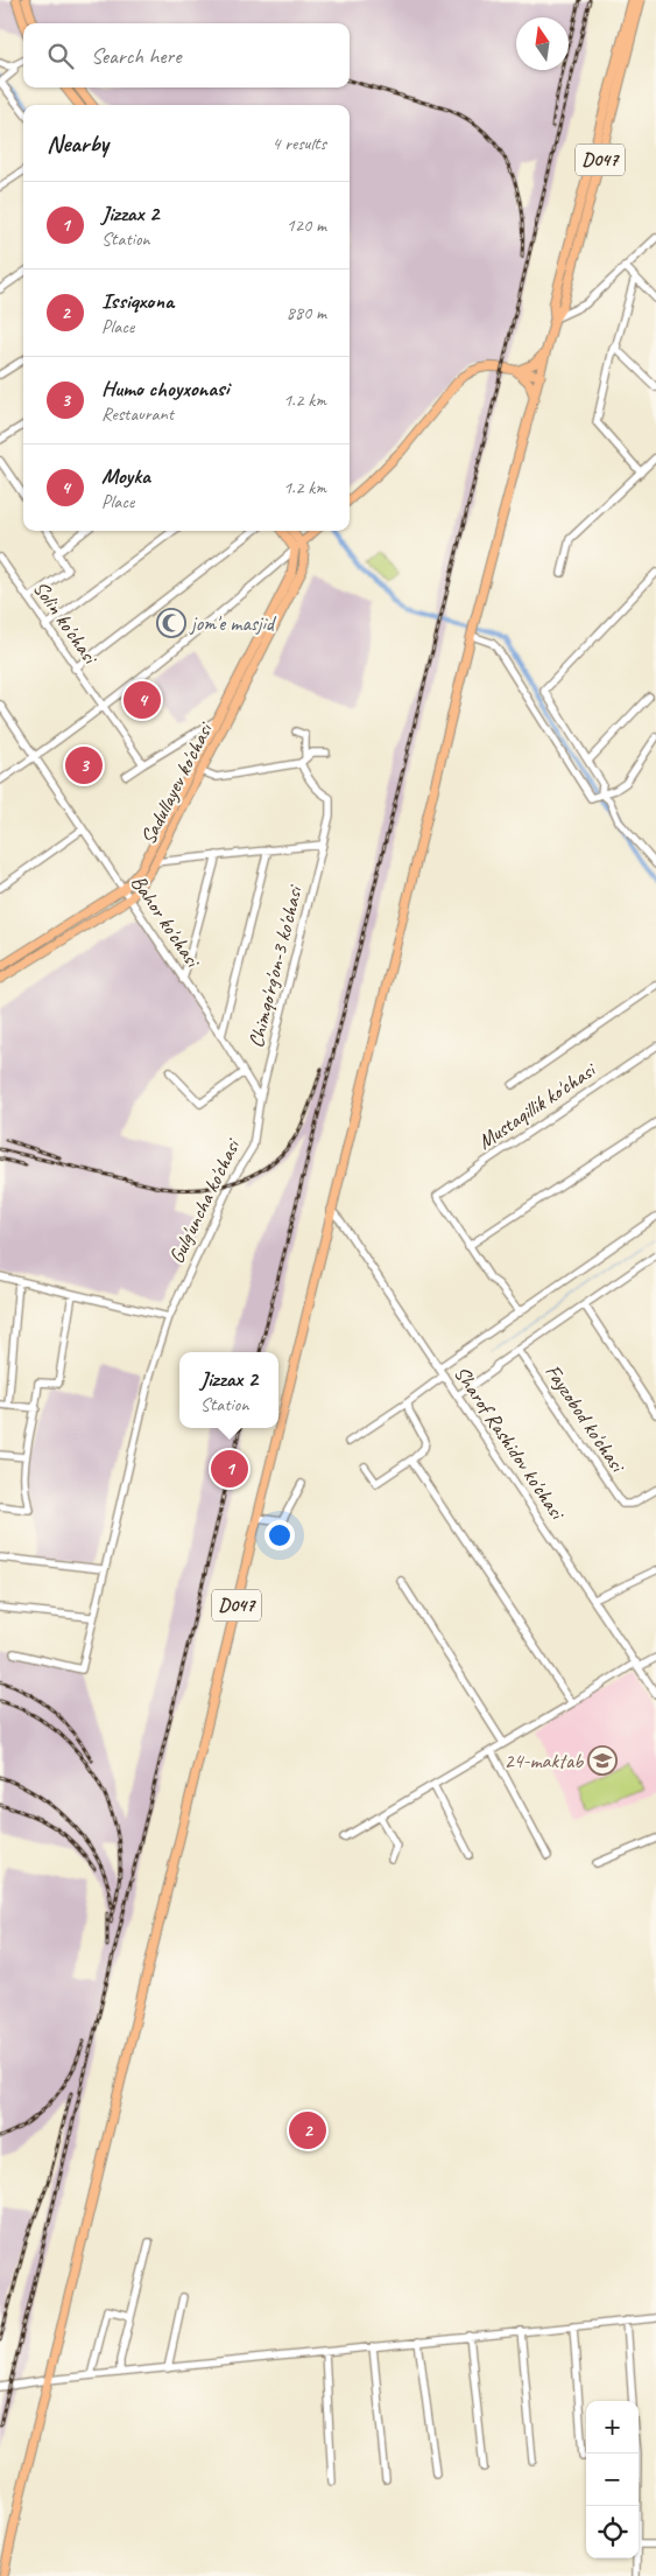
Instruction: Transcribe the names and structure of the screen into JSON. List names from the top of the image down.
{
  "streets": {
    "main road": ["D047", "Sadullayev ko'chasi"],
    "street": [
      "Solin ko'chasi",
      "Bahor ko'chasi",
      "Chimqo'rg'on-3 ko'chasi",
      "Mustaqillik ko'chasi",
      "Gulg'uncha ko'chasi",
      "Fayzobod ko'chasi",
      "Sharof Rashidov ko'chasi"
    ]
  },
  "crossings": [
    ["D047", "Sharof Rashidov ko'chasi"],
    ["Sadullayev ko'chasi", "Bahor ko'chasi"],
    ["Bahor ko'chasi", "Chimqo'rg'on-3 ko'chasi"],
    ["Bahor ko'chasi", "Gulg'uncha ko'chasi"],
    ["Chimqo'rg'on-3 ko'chasi", "Gulg'uncha ko'chasi"]
  ],
  "places": {
    "mosque": ["jom'e masjid"],
    "school or university": ["24-maktab"]
  },
  "north": "top",
  "page": {
    "search": "Search here",
    "heading": ["Nearby", "4 results"],
    "list": [
      {
        "mark": "1",
        "name": "Jizzax 2",
        "note": "Station",
        "value": "120 m"
      },
      {
        "mark": "2",
        "name": "Issiqxona",
        "note": "Place",
        "value": "880 m"
      },
      {
        "mark": "3",
        "name": "Humo choyxonasi",
        "note": "Restaurant",
        "value": "1.2 km"
      },
      {
        "mark": "4",
        "name": "Moyka",
        "note": "Place",
        "value": "1.2 km"
      }
    ],
    "pins": [
      "4",
      "3",
      "1",
      "2"
    ],
    "popup": ["Jizzax 2", "Station"],
    "map_buttons": ["+", "−"]
  }
}
